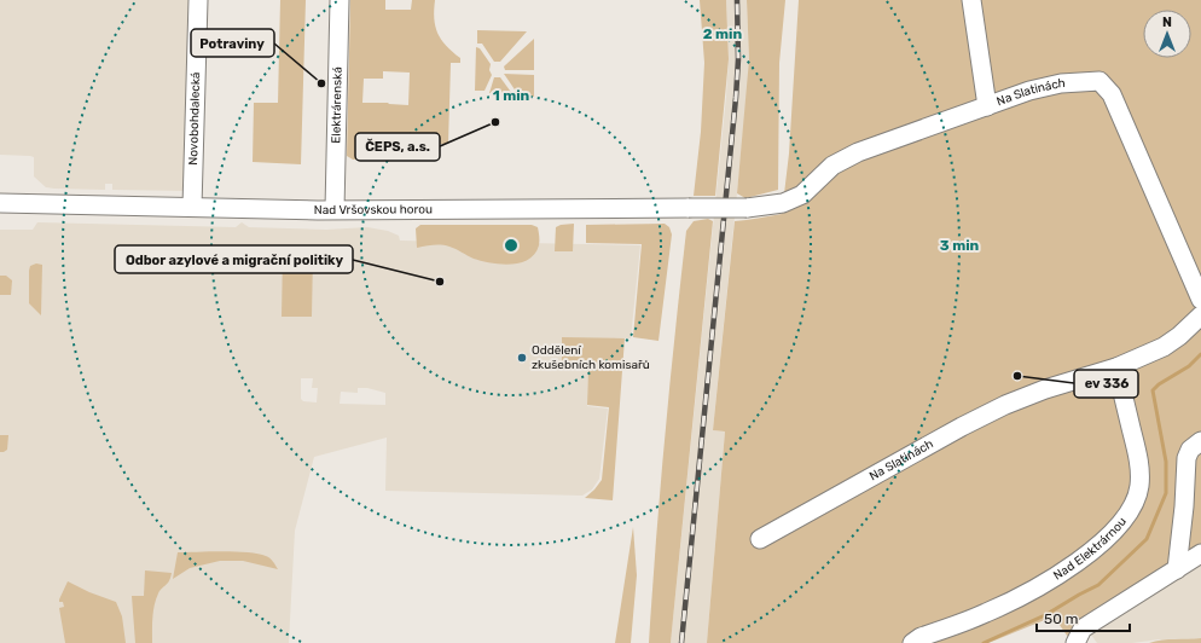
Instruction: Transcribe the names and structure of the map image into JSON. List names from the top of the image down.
{
  "streets": {
    "street": [
      "Na Slatinách",
      "Elektrárenská",
      "Novobohdalecká",
      "Nad Vršovskou horou",
      "Nad Elektrárnou"
    ]
  },
  "crossings": [
    ["Na Slatinách", "Nad Vršovskou horou"],
    ["Na Slatinách", "Nad Elektrárnou"],
    ["Elektrárenská", "Nad Vršovskou horou"],
    ["Novobohdalecká", "Nad Vršovskou horou"]
  ],
  "places": [
    "Potraviny",
    "ČEPS, a.s.",
    "Odbor azylové a migrační politiky",
    "Oddělení zkušebních komisařů",
    "ev 336"
  ],
  "scale_bar": "50 m",
  "north": "top",
  "rings": ["2 min", "1 min", "3 min"]
}
